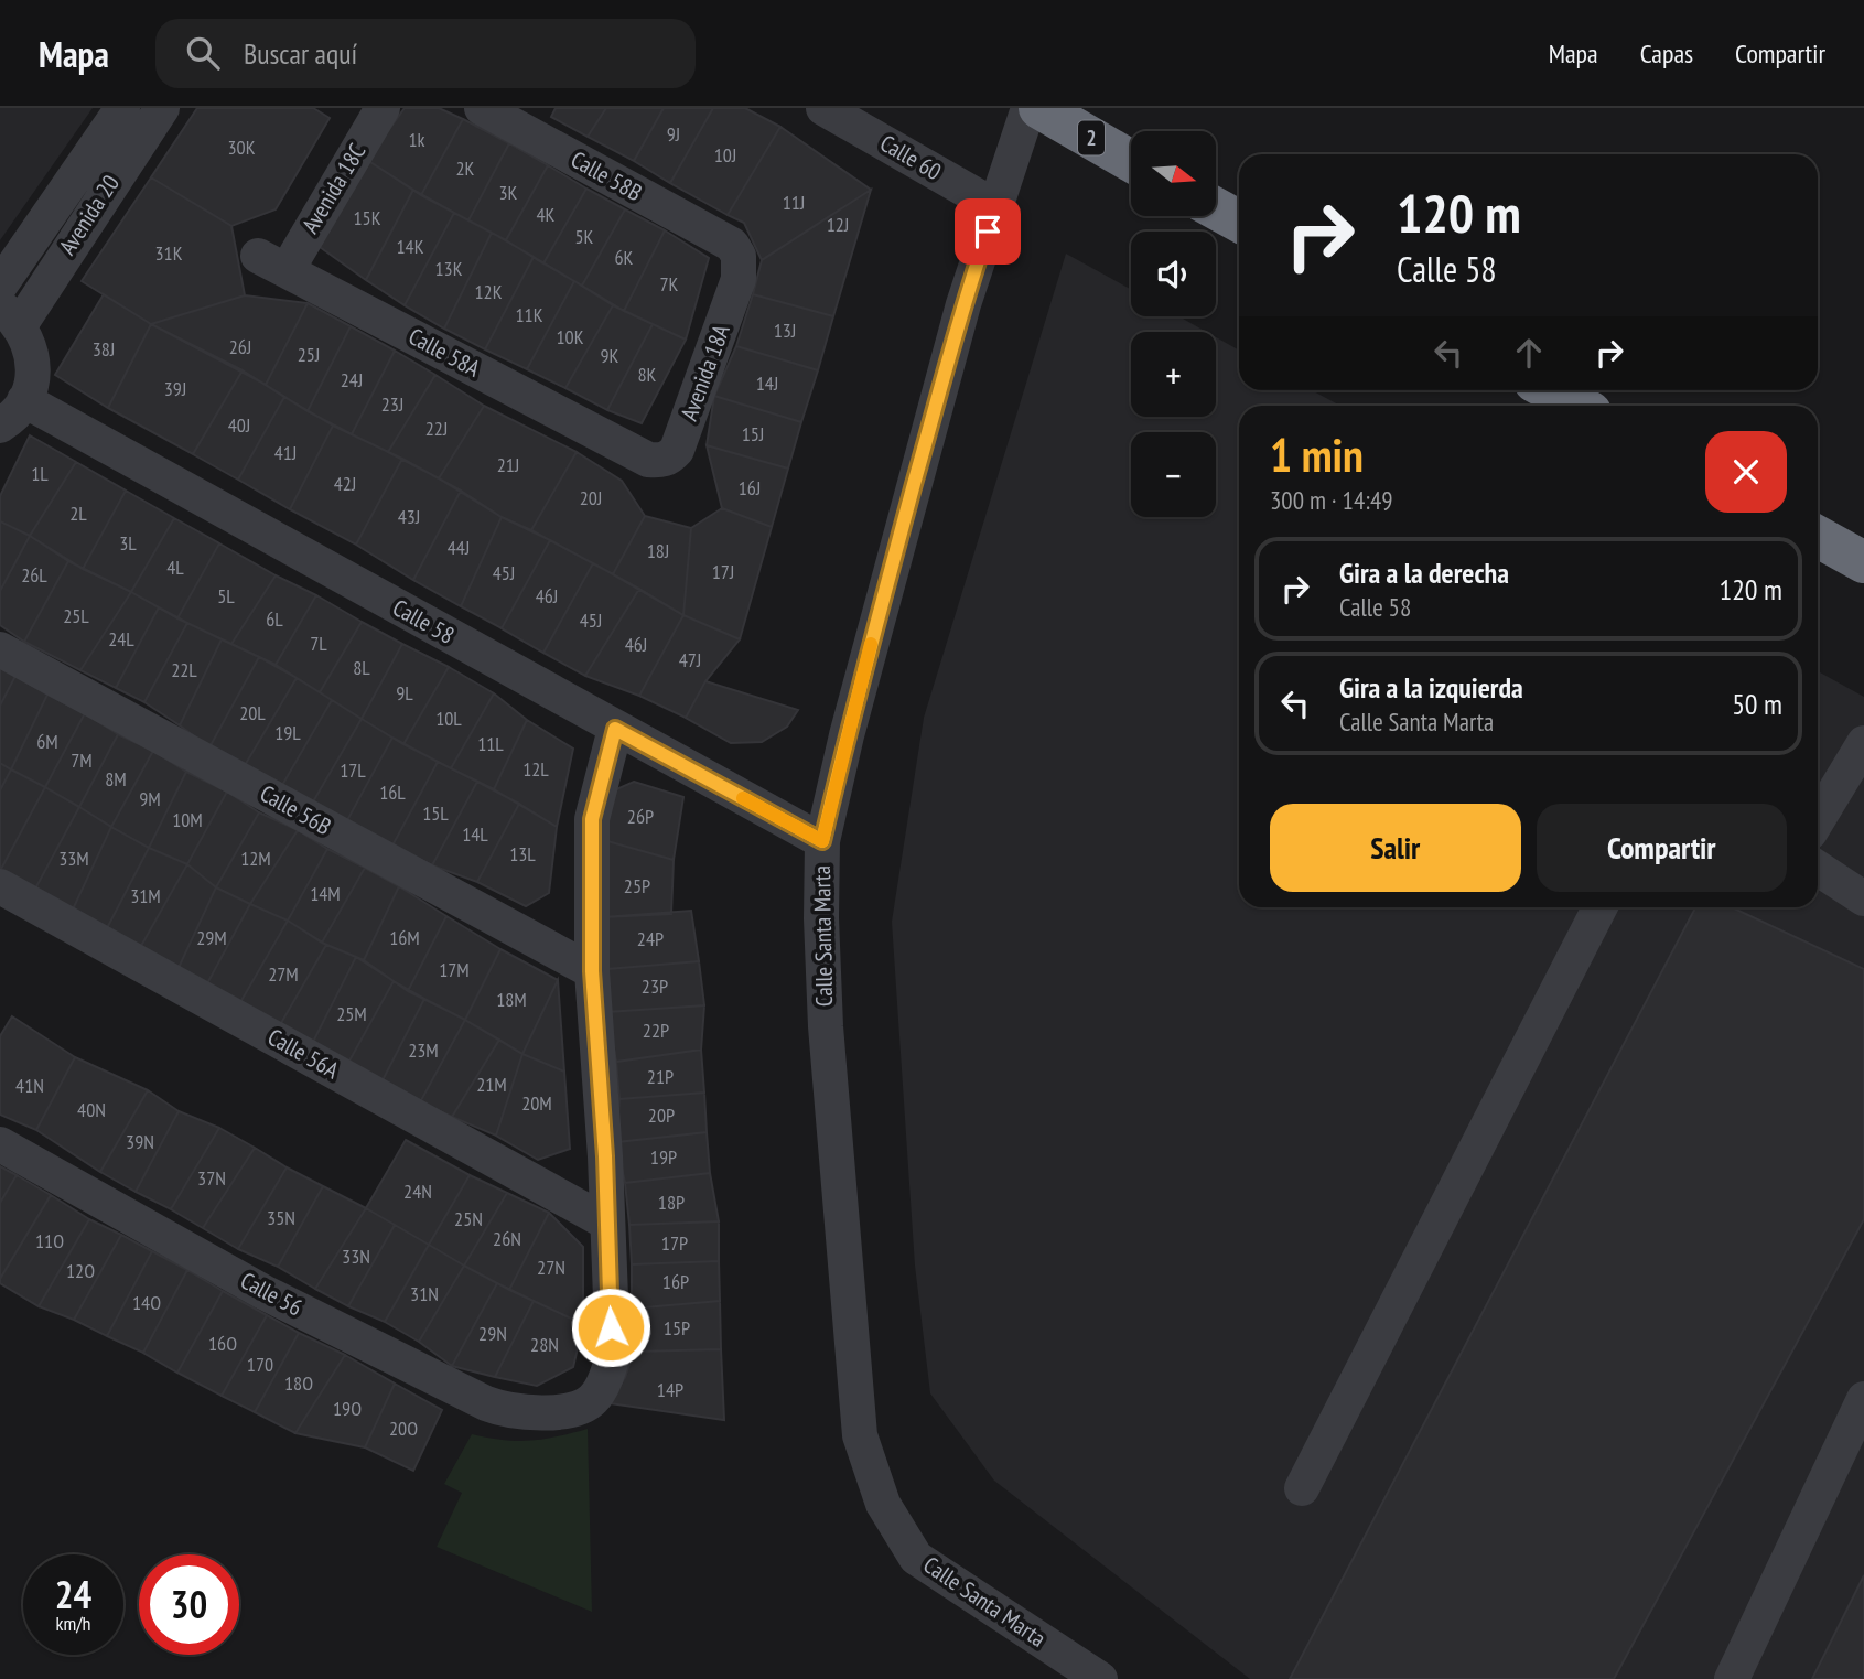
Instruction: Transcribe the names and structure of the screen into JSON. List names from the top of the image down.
{
  "streets": {
    "highway": ["2"],
    "street": [
      "Calle 60",
      "Calle 58B",
      "Avenida 18C",
      "Avenida 20",
      "Calle 58A",
      "Avenida 18A",
      "Calle 58",
      "Calle 56B",
      "Calle Santa Marta",
      "Calle 56A",
      "Calle 56"
    ]
  },
  "crossings": [
    ["Calle 60", "Calle Santa Marta"],
    ["Calle 58B", "Avenida 18A"],
    ["Avenida 18C", "Calle 58A"],
    ["Calle 58A", "Avenida 18A"],
    ["Calle 58", "Calle Santa Marta"],
    ["Calle 56A", "Calle 56"]
  ],
  "house_numbers": [
    "9J",
    "1k",
    "30K",
    "10J",
    "2K",
    "3K",
    "11J",
    "4K",
    "15K",
    "12J",
    "5K",
    "14K",
    "31K",
    "6K",
    "13K",
    "7K",
    "12K",
    "11K",
    "13J",
    "10K",
    "26J",
    "38J",
    "25J",
    "9K",
    "8K",
    "24J",
    "14J",
    "39J",
    "23J",
    "40J",
    "22J",
    "15J",
    "41J",
    "21J",
    "1L",
    "42J",
    "16J",
    "20J",
    "2L",
    "43J",
    "3L",
    "44J",
    "18J",
    "4L",
    "17J",
    "45J",
    "26L",
    "5L",
    "46J",
    "25L",
    "6L",
    "45J",
    "24L",
    "7L",
    "46J",
    "47J",
    "8L",
    "22L",
    "9L",
    "20L",
    "10L",
    "19L",
    "6M",
    "11L",
    "7M",
    "12L",
    "17L",
    "8M",
    "16L",
    "9M",
    "15L",
    "26P",
    "10M",
    "14L",
    "13L",
    "33M",
    "12M",
    "25P",
    "14M",
    "31M",
    "29M",
    "16M",
    "24P",
    "17M",
    "27M",
    "23P",
    "18M",
    "25M",
    "22P",
    "23M",
    "21P",
    "21M",
    "41N",
    "20M",
    "40N",
    "20P",
    "39N",
    "19P",
    "37N",
    "24N",
    "18P",
    "35N",
    "25N",
    "26N",
    "11O",
    "17P",
    "33N",
    "27N",
    "12O",
    "16P",
    "31N",
    "14O",
    "15P",
    "29N",
    "16O",
    "28N",
    "170",
    "18O",
    "14P",
    "19O",
    "20O"
  ],
  "north": "right",
  "page": {
    "header": "Mapa",
    "search": "Buscar aquí",
    "nav": ["Mapa", "Capas", "Compartir"],
    "map_buttons": ["+", "−"],
    "turn": ["120 m", "Calle 58"],
    "heading": ["1 min", "300 m · 14:49"],
    "list": [
      {
        "name": "Gira a la derecha",
        "note": "Calle 58",
        "value": "120 m"
      },
      {
        "name": "Gira a la izquierda",
        "note": "Calle Santa Marta",
        "value": "50 m"
      }
    ],
    "buttons": ["Salir", "Compartir"],
    "speed": "24 km/h",
    "limit": "30"
  }
}
